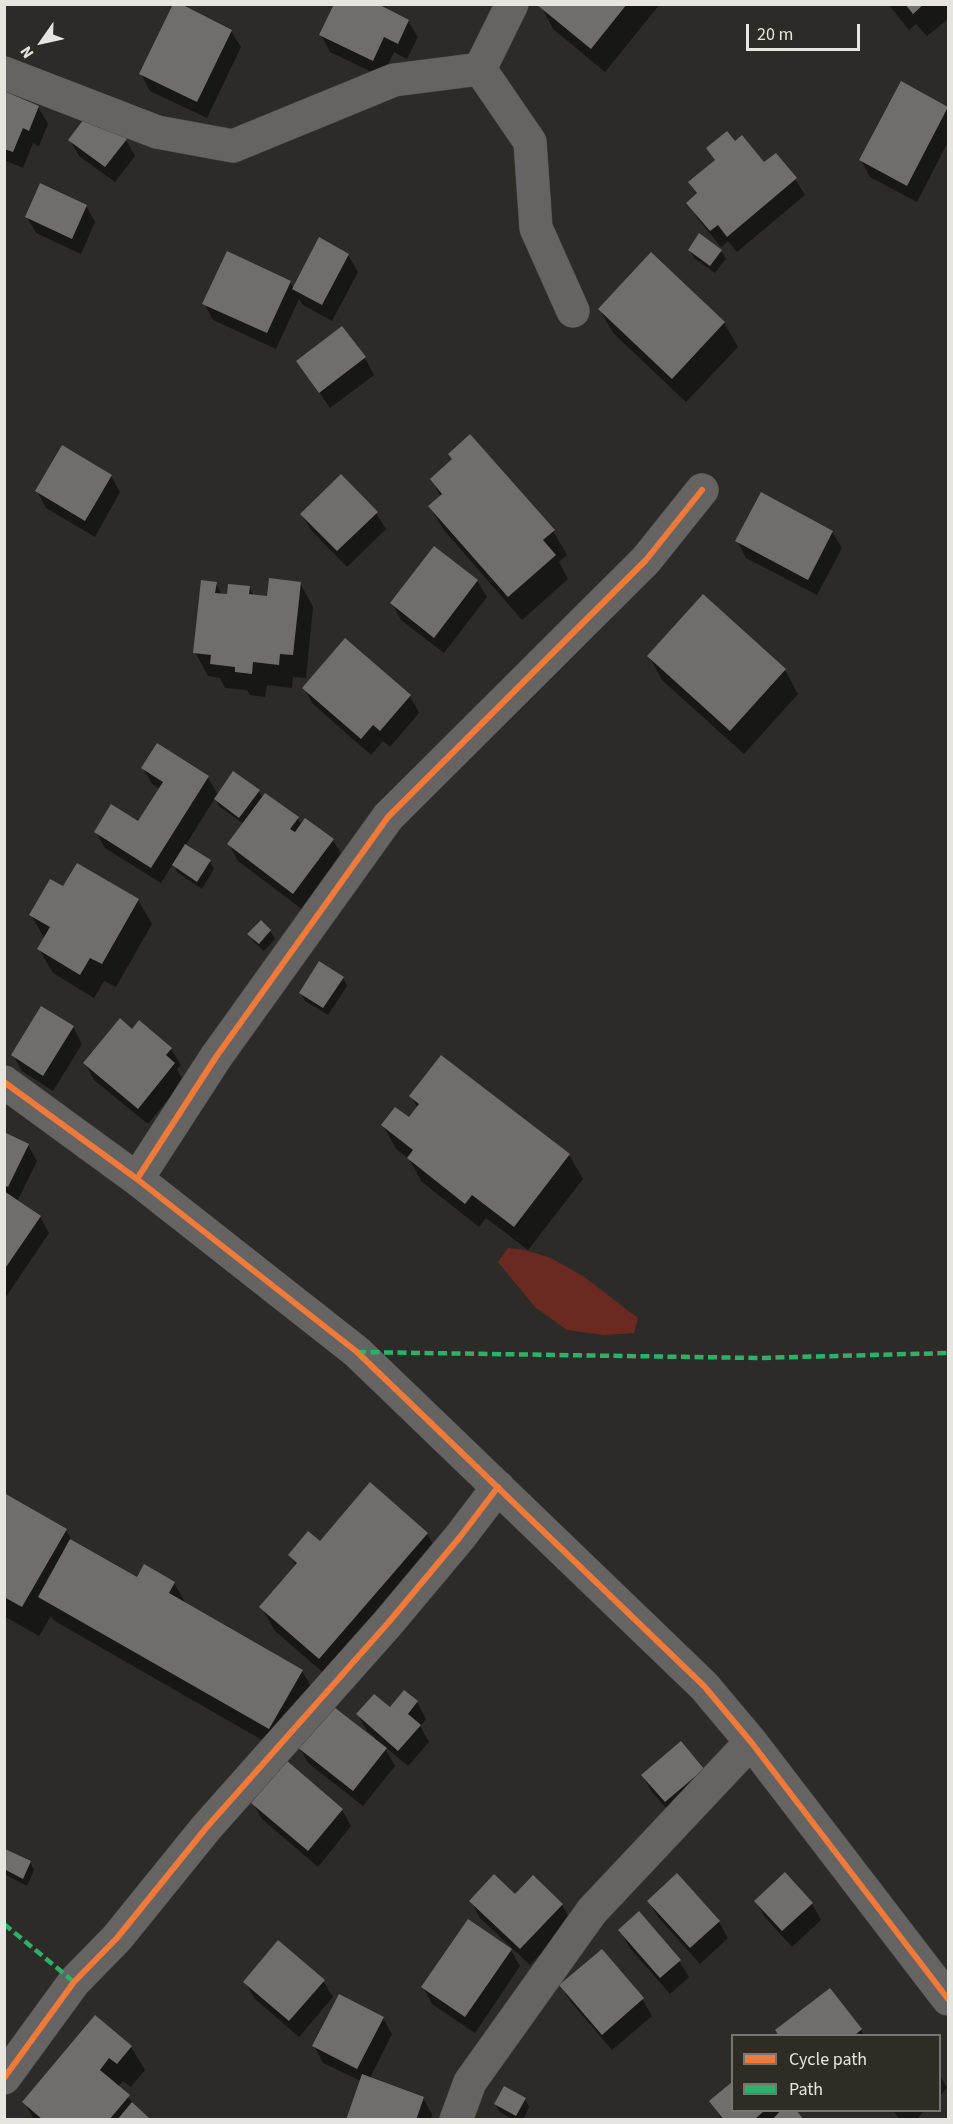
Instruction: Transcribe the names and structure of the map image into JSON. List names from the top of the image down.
{
  "legend": ["Cycle path", "Path"],
  "scale_bar": "20 m",
  "north": "bottom left"
}
